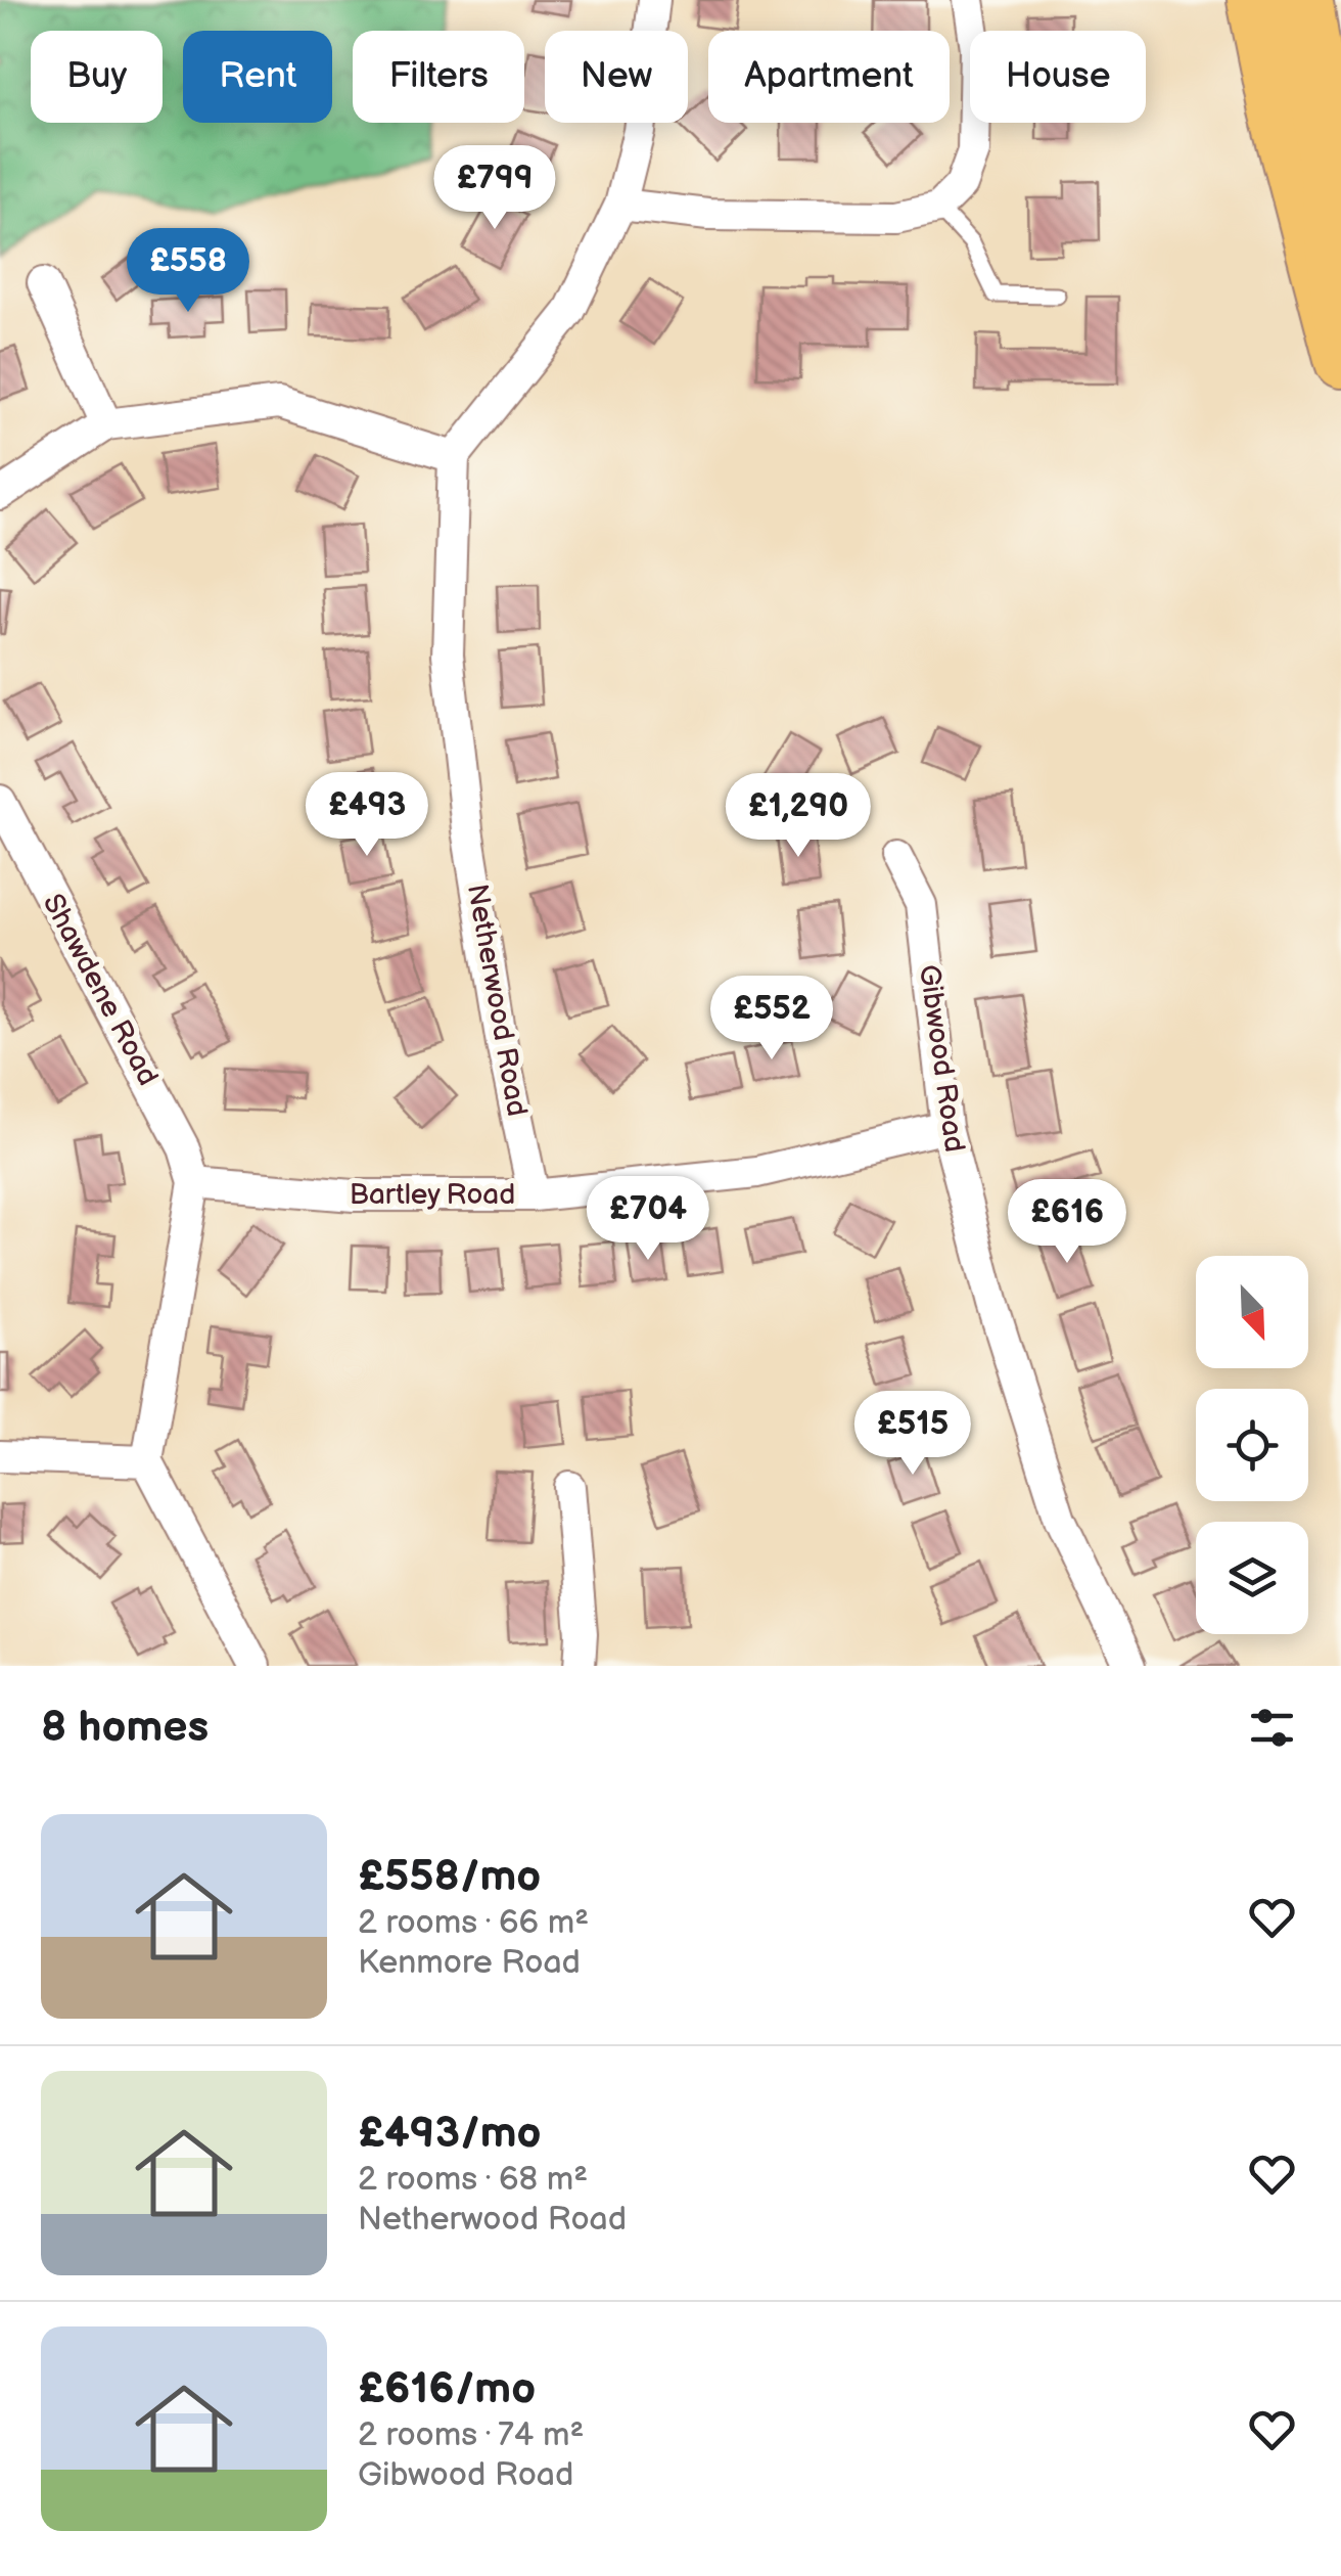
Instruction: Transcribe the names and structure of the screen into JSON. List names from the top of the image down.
{
  "streets": {
    "street": [
      "Shawdene Road",
      "Netherwood Road",
      "Gibwood Road",
      "Bartley Road"
    ]
  },
  "crossings": [
    ["Shawdene Road", "Bartley Road"],
    ["Netherwood Road", "Bartley Road"],
    ["Gibwood Road", "Bartley Road"]
  ],
  "north": "bottom right",
  "page": {
    "chip": [
      "Buy",
      "Rent",
      "Filters",
      "New",
      "Apartment",
      "House"
    ],
    "price": [
      "£799",
      "£558",
      "£493",
      "£1,290",
      "£552",
      "£704",
      "£616",
      "£515"
    ],
    "heading": "8 homes",
    "list": [
      {
        "name": "£558/mo",
        "note": "2 rooms · 66 m² · Kenmore Road"
      },
      {
        "name": "£493/mo",
        "note": "2 rooms · 68 m² · Netherwood Road"
      },
      {
        "name": "£616/mo",
        "note": "2 rooms · 74 m² · Gibwood Road"
      }
    ]
  }
}
